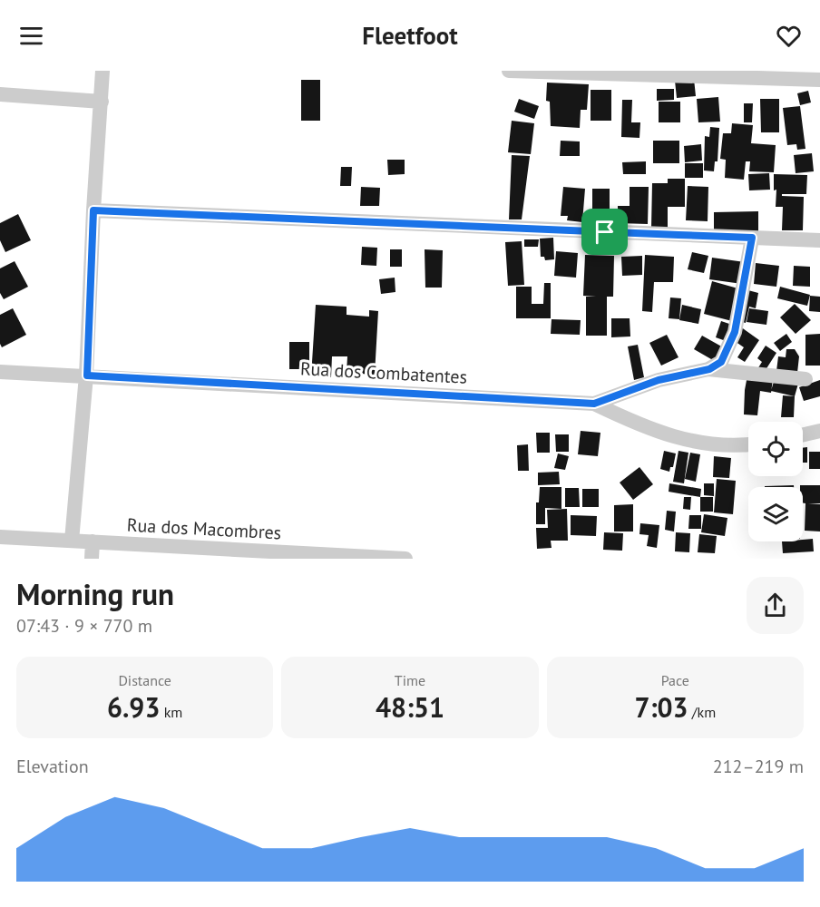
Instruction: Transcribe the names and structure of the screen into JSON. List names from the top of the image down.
{
  "streets": {
    "street": ["Rua dos Combatentes", "Rua dos Macombres"]
  },
  "page": {
    "header": "Fleetfoot",
    "heading": ["Morning run", "07:43 · 9 × 770 m"],
    "stats": [
      ["Distance", "6.93 km"],
      ["Time", "48:51"],
      ["Pace", "7:03 /km"]
    ],
    "chart": ["Elevation", "212–219 m"]
  }
}
